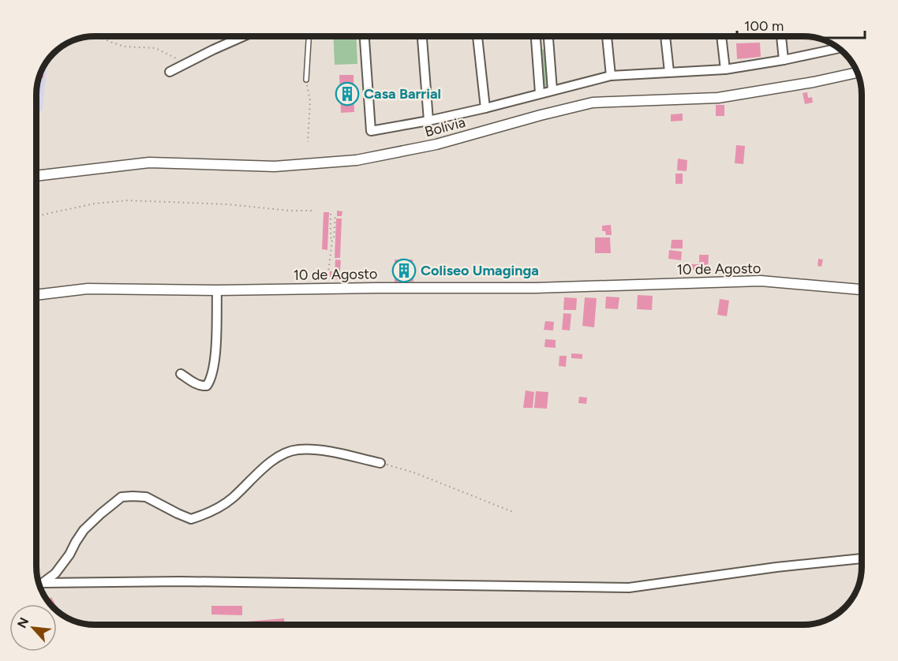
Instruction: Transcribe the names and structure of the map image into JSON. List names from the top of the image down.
{
  "streets": {
    "street": ["Bolivia", "10 de Agosto"]
  },
  "places": {
    "building": ["Casa Barrial", "Coliseo Umaginga"]
  },
  "scale_bar": "100 m",
  "north": "top left"
}
